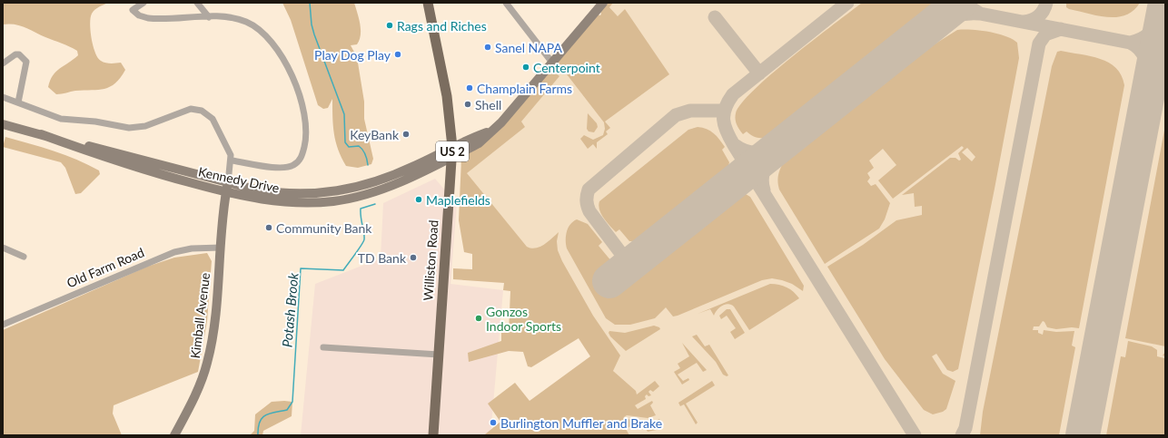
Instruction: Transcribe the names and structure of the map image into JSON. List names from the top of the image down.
{
  "streets": {
    "main road": [
      "US 2",
      "Kennedy Drive",
      "Williston Road",
      "Kimball Avenue"
    ],
    "street": ["Old Farm Road"]
  },
  "crossings": [
    ["Kennedy Drive", "Williston Road"],
    ["Kennedy Drive", "Kimball Avenue"],
    ["Old Farm Road", "Kimball Avenue"]
  ],
  "water": ["Potash Brook"],
  "places": [
    "Rags and Riches",
    "Sanel NAPA",
    "Play Dog Play",
    "Centerpoint",
    "Champlain Farms",
    "Shell",
    "KeyBank",
    "Maplefields",
    "Community Bank",
    "TD Bank",
    "Gonzos Indoor Sports",
    "Burlington Muffler and Brake"
  ]
}
